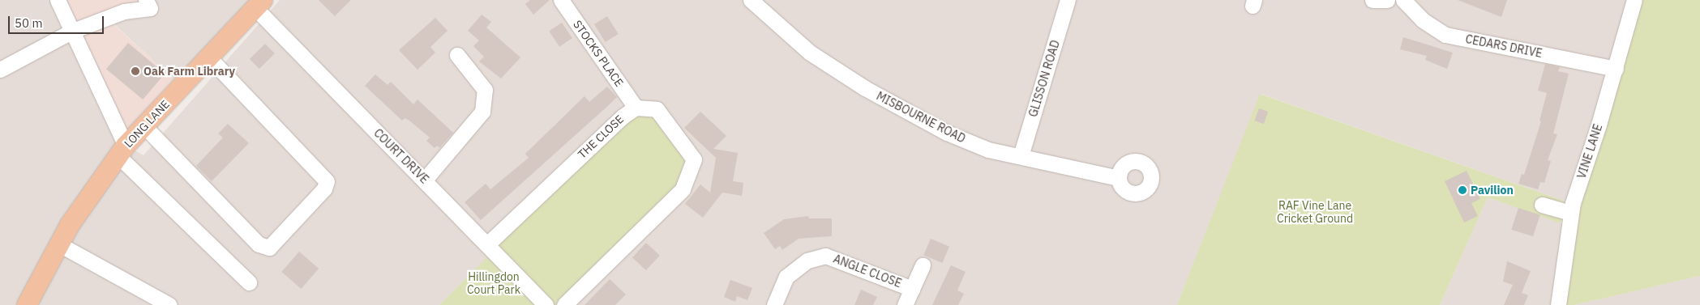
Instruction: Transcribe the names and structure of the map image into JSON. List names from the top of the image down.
{
  "streets": {
    "main road": ["LONG LANE"],
    "street": [
      "CEDARS DRIVE",
      "STOCKS PLACE",
      "GLISSON ROAD",
      "MISBOURNE ROAD",
      "THE CLOSE",
      "VINE LANE",
      "COURT DRIVE",
      "ANGLE CLOSE"
    ]
  },
  "crossings": [
    ["CEDARS DRIVE", "VINE LANE"],
    ["STOCKS PLACE", "THE CLOSE"],
    ["GLISSON ROAD", "MISBOURNE ROAD"],
    ["LONG LANE", "COURT DRIVE"],
    ["THE CLOSE", "COURT DRIVE"]
  ],
  "parks": ["RAF Vine Lane Cricket Ground", "Hillingdon Court Park"],
  "places": ["Oak Farm Library", "Pavilion"],
  "scale_bar": "50 m"
}
